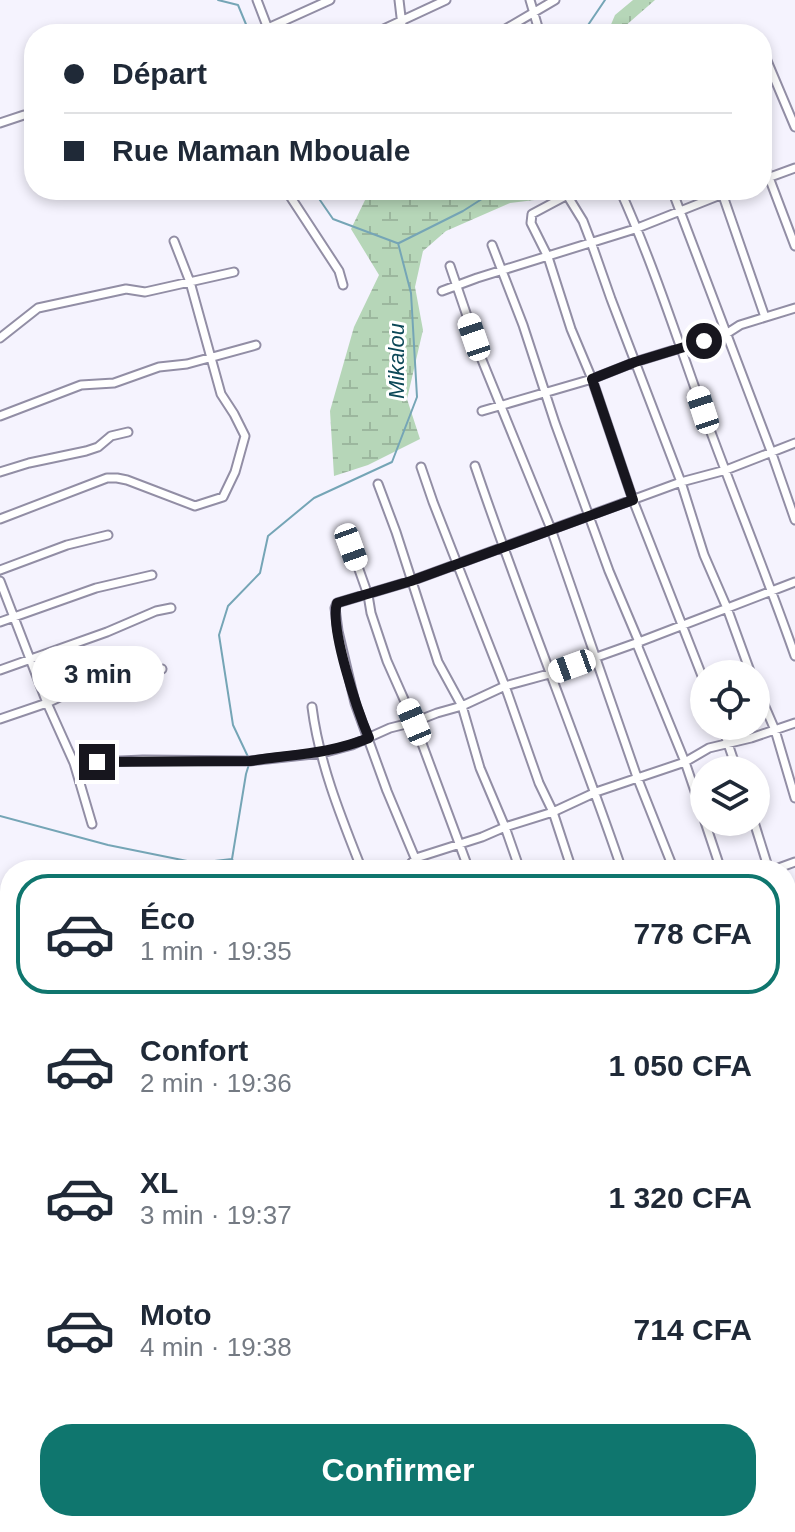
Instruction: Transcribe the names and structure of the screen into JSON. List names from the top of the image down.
{
  "water": ["Mikalou"],
  "page": {
    "banner": ["Départ", "Rue Maman Mbouale"],
    "bubble": "3 min",
    "list": [
      {
        "name": "Éco",
        "note": "1 min · 19:35",
        "value": "778 CFA"
      },
      {
        "name": "Confort",
        "note": "2 min · 19:36",
        "value": "1 050 CFA"
      },
      {
        "name": "XL",
        "note": "3 min · 19:37",
        "value": "1 320 CFA"
      },
      {
        "name": "Moto",
        "note": "4 min · 19:38",
        "value": "714 CFA"
      }
    ],
    "buttons": "Confirmer"
  }
}
